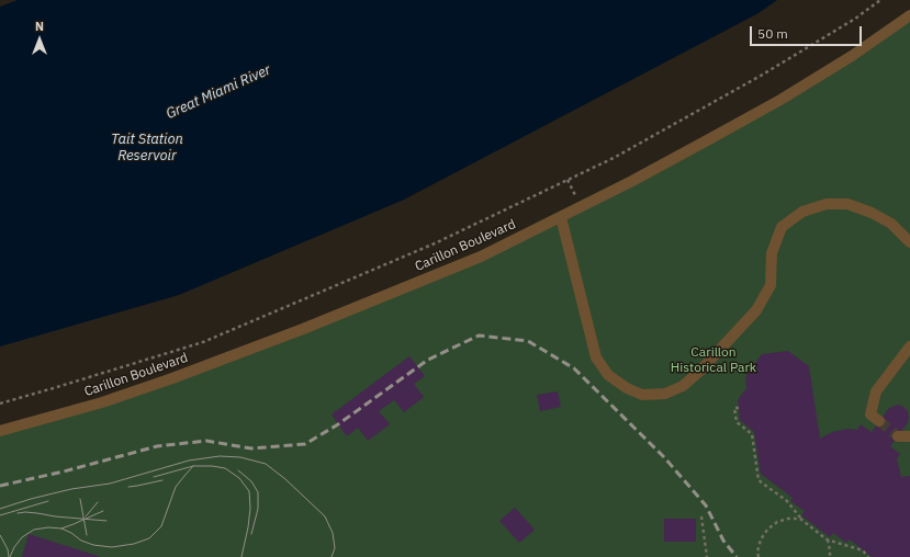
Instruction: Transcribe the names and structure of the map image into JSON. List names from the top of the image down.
{
  "streets": {
    "street": ["Carillon Boulevard"]
  },
  "water": ["Great Miami River", "Tait Station Reservoir"],
  "parks": ["Carillon Historical Park"],
  "scale_bar": "50 m",
  "north": "top"
}
